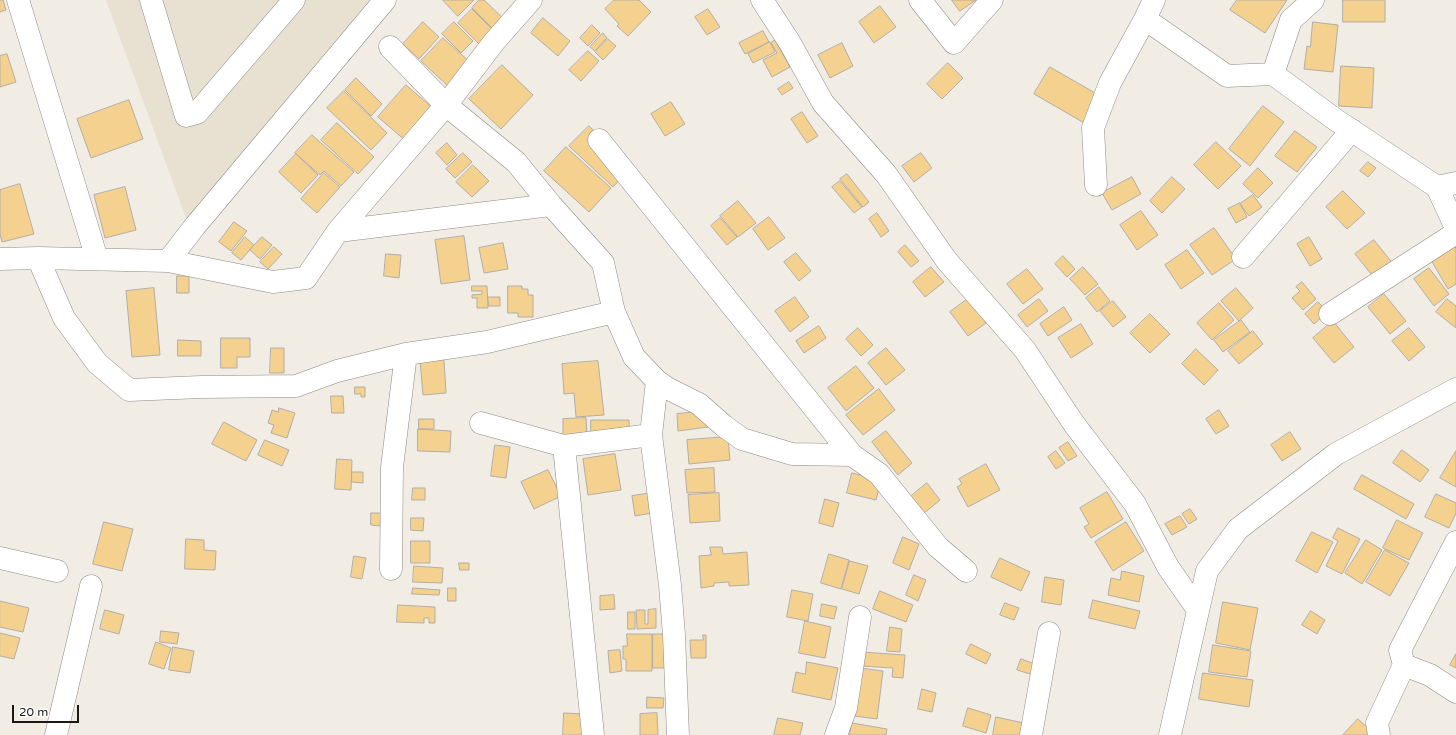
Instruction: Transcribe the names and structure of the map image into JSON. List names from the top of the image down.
{
  "scale_bar": "20 m"
}
